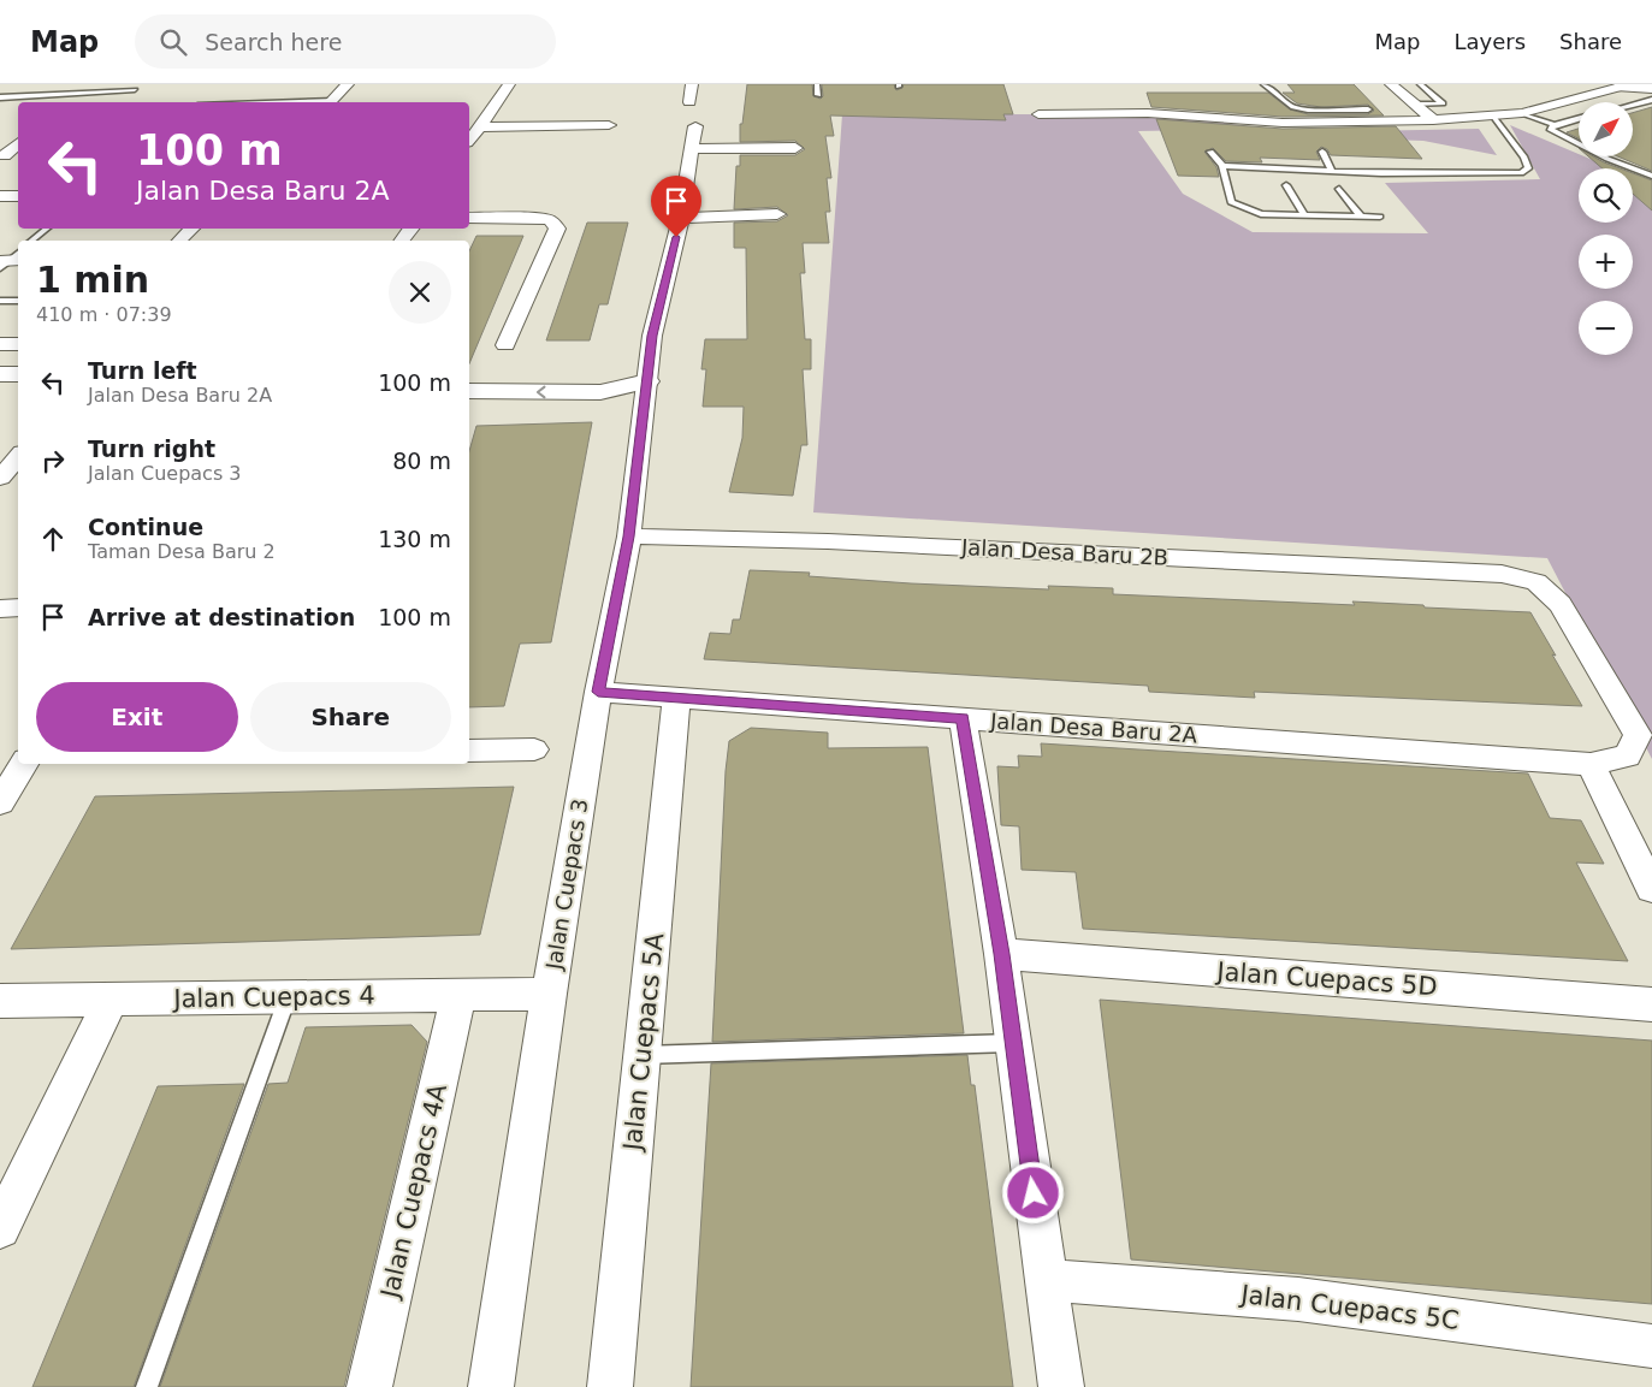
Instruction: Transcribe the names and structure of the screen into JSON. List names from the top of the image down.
{
  "streets": {
    "street": [
      "Jalan Desa Baru 2B",
      "Jalan Desa Baru 2A",
      "Jalan Cuepacs 3",
      "Jalan Cuepacs 5D",
      "Jalan Cuepacs 4",
      "Jalan Cuepacs 5A",
      "Jalan Cuepacs 4A",
      "Jalan Cuepacs 5C"
    ]
  },
  "crossings": [
    ["Jalan Desa Baru 2B", "Jalan Desa Baru 2A"],
    ["Jalan Desa Baru 2B", "Jalan Cuepacs 3"],
    ["Jalan Desa Baru 2A", "Jalan Cuepacs 3"],
    ["Jalan Desa Baru 2A", "Jalan Cuepacs 5A"],
    ["Jalan Cuepacs 3", "Jalan Cuepacs 4"],
    ["Jalan Cuepacs 4", "Jalan Cuepacs 4A"]
  ],
  "north": "top right",
  "page": {
    "header": "Map",
    "search": "Search here",
    "nav": ["Map", "Layers", "Share"],
    "map_buttons": ["+", "−"],
    "turn": ["100 m", "Jalan Desa Baru 2A"],
    "heading": ["1 min", "410 m · 07:39"],
    "list": [
      {
        "name": "Turn left",
        "note": "Jalan Desa Baru 2A",
        "value": "100 m"
      },
      {
        "name": "Turn right",
        "note": "Jalan Cuepacs 3",
        "value": "80 m"
      },
      {
        "name": "Continue",
        "note": "Taman Desa Baru 2",
        "value": "130 m"
      },
      {
        "name": "Arrive at destination",
        "value": "100 m"
      }
    ],
    "buttons": ["Exit", "Share"]
  }
}
